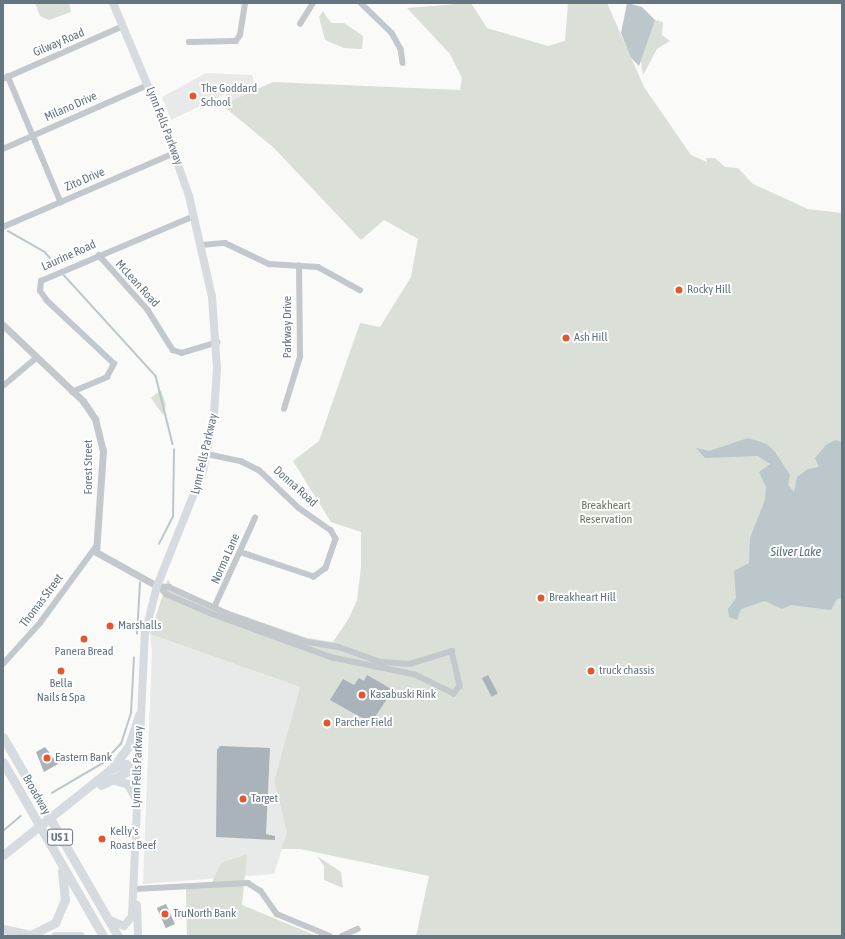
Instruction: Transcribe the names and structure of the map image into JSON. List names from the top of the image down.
{
  "streets": {
    "highway": ["Broadway", "US 1"],
    "main road": ["Lynn Fells Parkway"],
    "street": [
      "Gilway Road",
      "Milano Drive",
      "Zito Drive",
      "Laurine Road",
      "McLean Road",
      "Parkway Drive",
      "Forest Street",
      "Donna Road",
      "Norma Lane",
      "Thomas Street"
    ]
  },
  "crossings": [
    ["Gilway Road", "Lynn Fells Parkway"],
    ["Milano Drive", "Lynn Fells Parkway"],
    ["Lynn Fells Parkway", "Zito Drive"],
    ["Lynn Fells Parkway", "Laurine Road"],
    ["Lynn Fells Parkway", "McLean Road"],
    ["Lynn Fells Parkway", "Donna Road"],
    ["Lynn Fells Parkway", "Broadway"],
    ["Laurine Road", "McLean Road"],
    ["Laurine Road", "Forest Street"],
    ["Forest Street", "Thomas Street"],
    ["Donna Road", "Norma Lane"]
  ],
  "water": ["Silver Lake"],
  "parks": ["Breakheart Reservation"],
  "places": [
    "The Goddard School",
    "Rocky Hill",
    "Ash Hill",
    "Breakheart Hill",
    "Marshalls",
    "Panera Bread",
    "Bella Nails & Spa",
    "truck chassis",
    "Kasabuski Rink",
    "Parcher Field",
    "Eastern Bank",
    "Target",
    "Kelly's Roast Beef",
    "TruNorth Bank"
  ]
}
